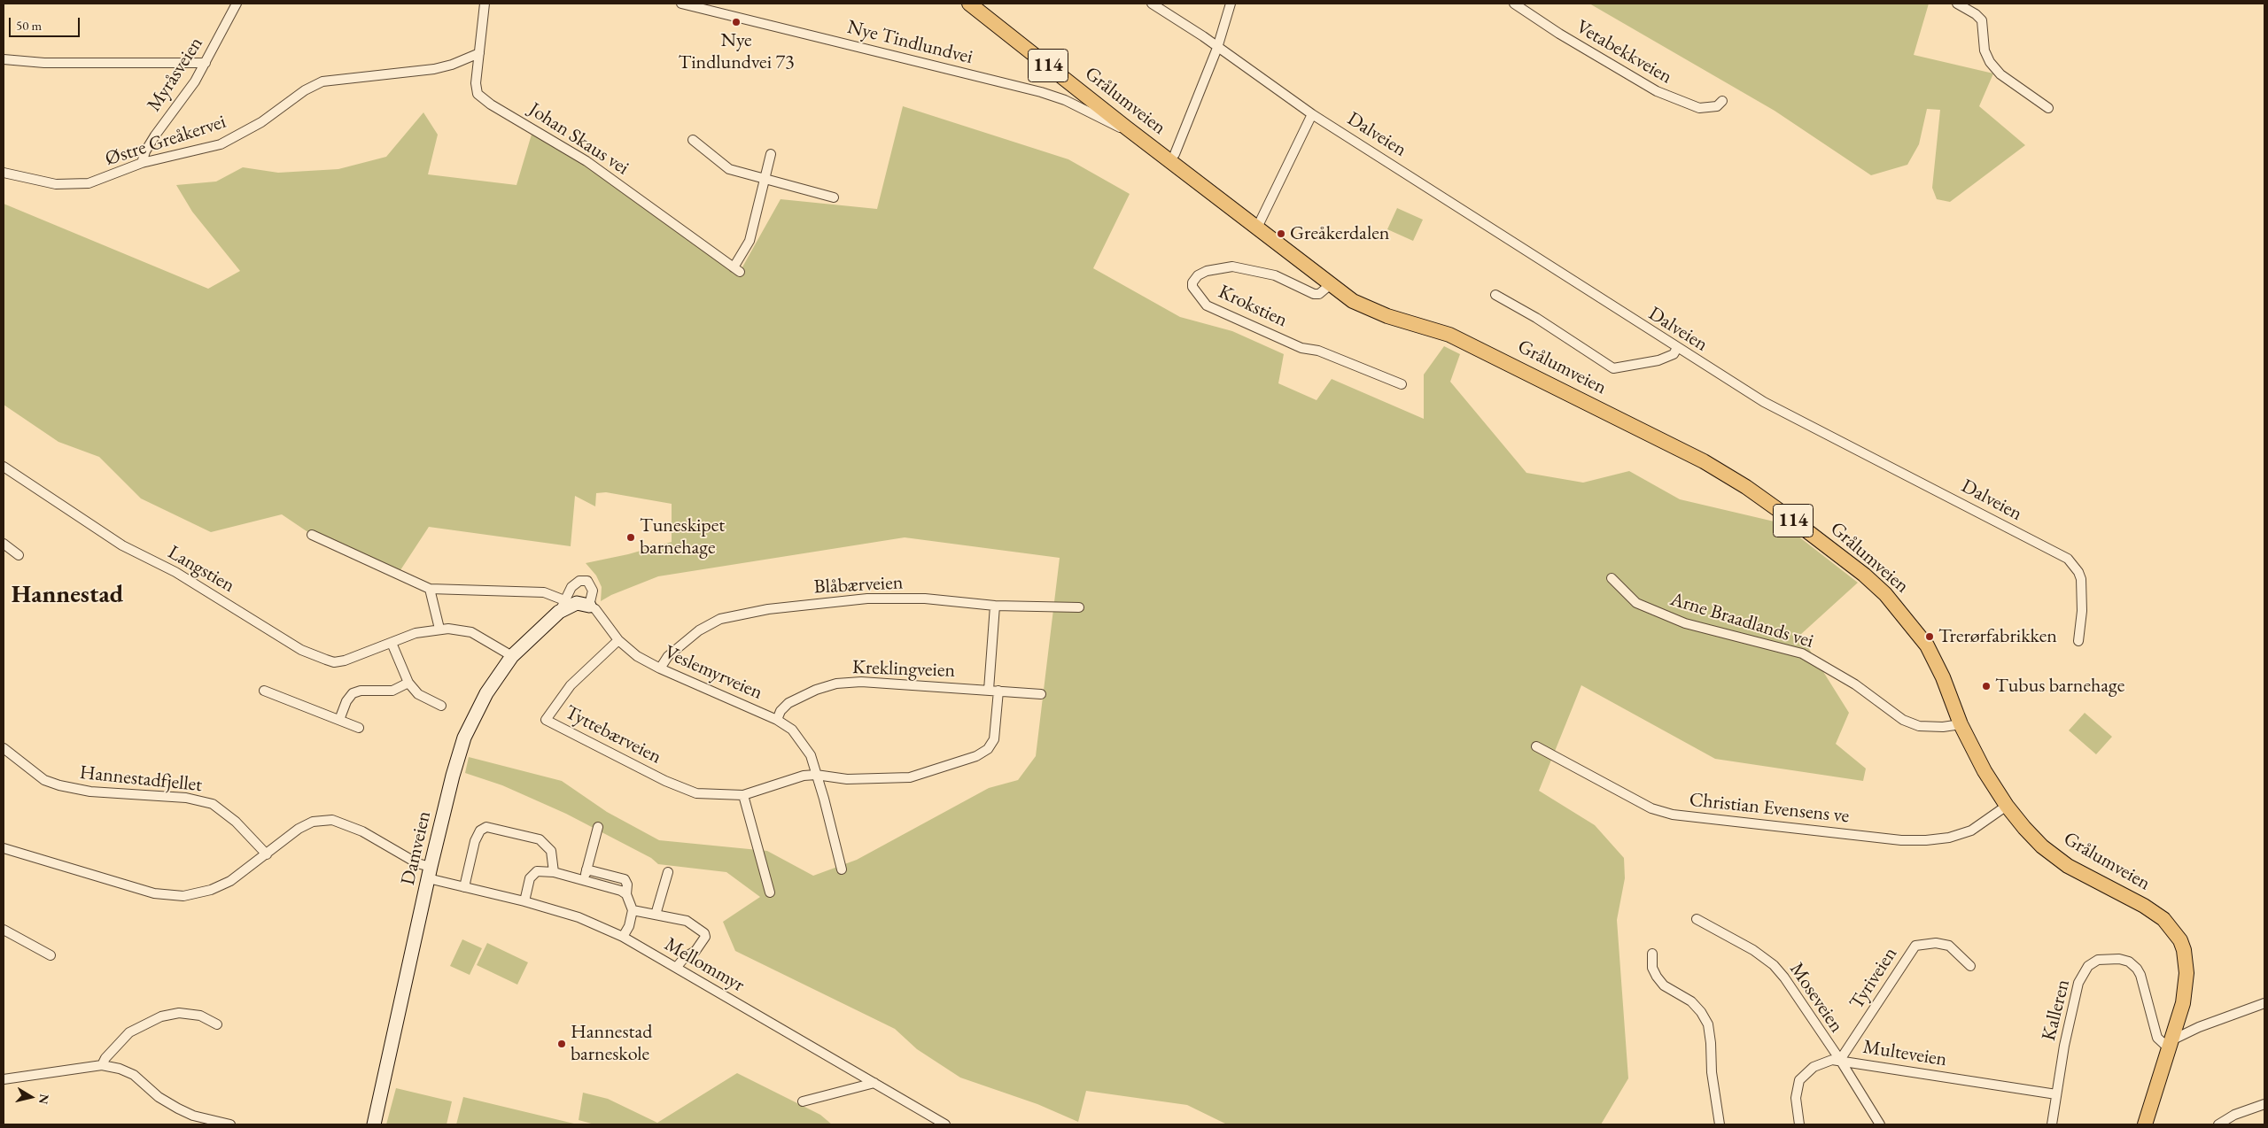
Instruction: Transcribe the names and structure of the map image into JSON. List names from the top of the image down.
{
  "streets": {
    "main road": ["114", "Grålumveien"],
    "street": [
      "Nye Tindlundvei",
      "Vetabekkveien",
      "Myråsveien",
      "Dalveien",
      "Johan Skaus vei",
      "Østre Greåkervei",
      "Krokstien",
      "Langstien",
      "Blåbærveien",
      "Arne Braadlands vei",
      "Kreklingveien",
      "Veslemyrveien",
      "Tyttebærveien",
      "Hannestadfjellet",
      "Christian Evensens ve",
      "Damveien",
      "Mellommyr",
      "Tyriveien",
      "Moseveien",
      "Kalleren",
      "Multeveien"
    ]
  },
  "crossings": [
    ["Nye Tindlundvei", "Grålumveien"],
    ["Myråsveien", "Østre Greåkervei"],
    ["Grålumveien", "Krokstien"],
    ["Grålumveien", "Arne Braadlands vei"],
    ["Grålumveien", "Christian Evensens ve"],
    ["Grålumveien", "Kalleren"],
    ["Johan Skaus vei", "Østre Greåkervei"],
    ["Langstien", "Damveien"],
    ["Blåbærveien", "Veslemyrveien"],
    ["Kreklingveien", "Veslemyrveien"],
    ["Kreklingveien", "Tyttebærveien"],
    ["Veslemyrveien", "Tyttebærveien"],
    ["Veslemyrveien", "Damveien"],
    ["Damveien", "Mellommyr"],
    ["Tyriveien", "Moseveien"],
    ["Tyriveien", "Multeveien"],
    ["Moseveien", "Multeveien"],
    ["Kalleren", "Multeveien"]
  ],
  "districts": ["Hannestad"],
  "places": [
    "Nye Tindlundvei 73",
    "Greåkerdalen",
    "Tuneskipet barnehage",
    "Trerørfabrikken",
    "Tubus barnehage",
    "Hannestad barneskole"
  ],
  "scale_bar": "50 m",
  "north": "right"
}
